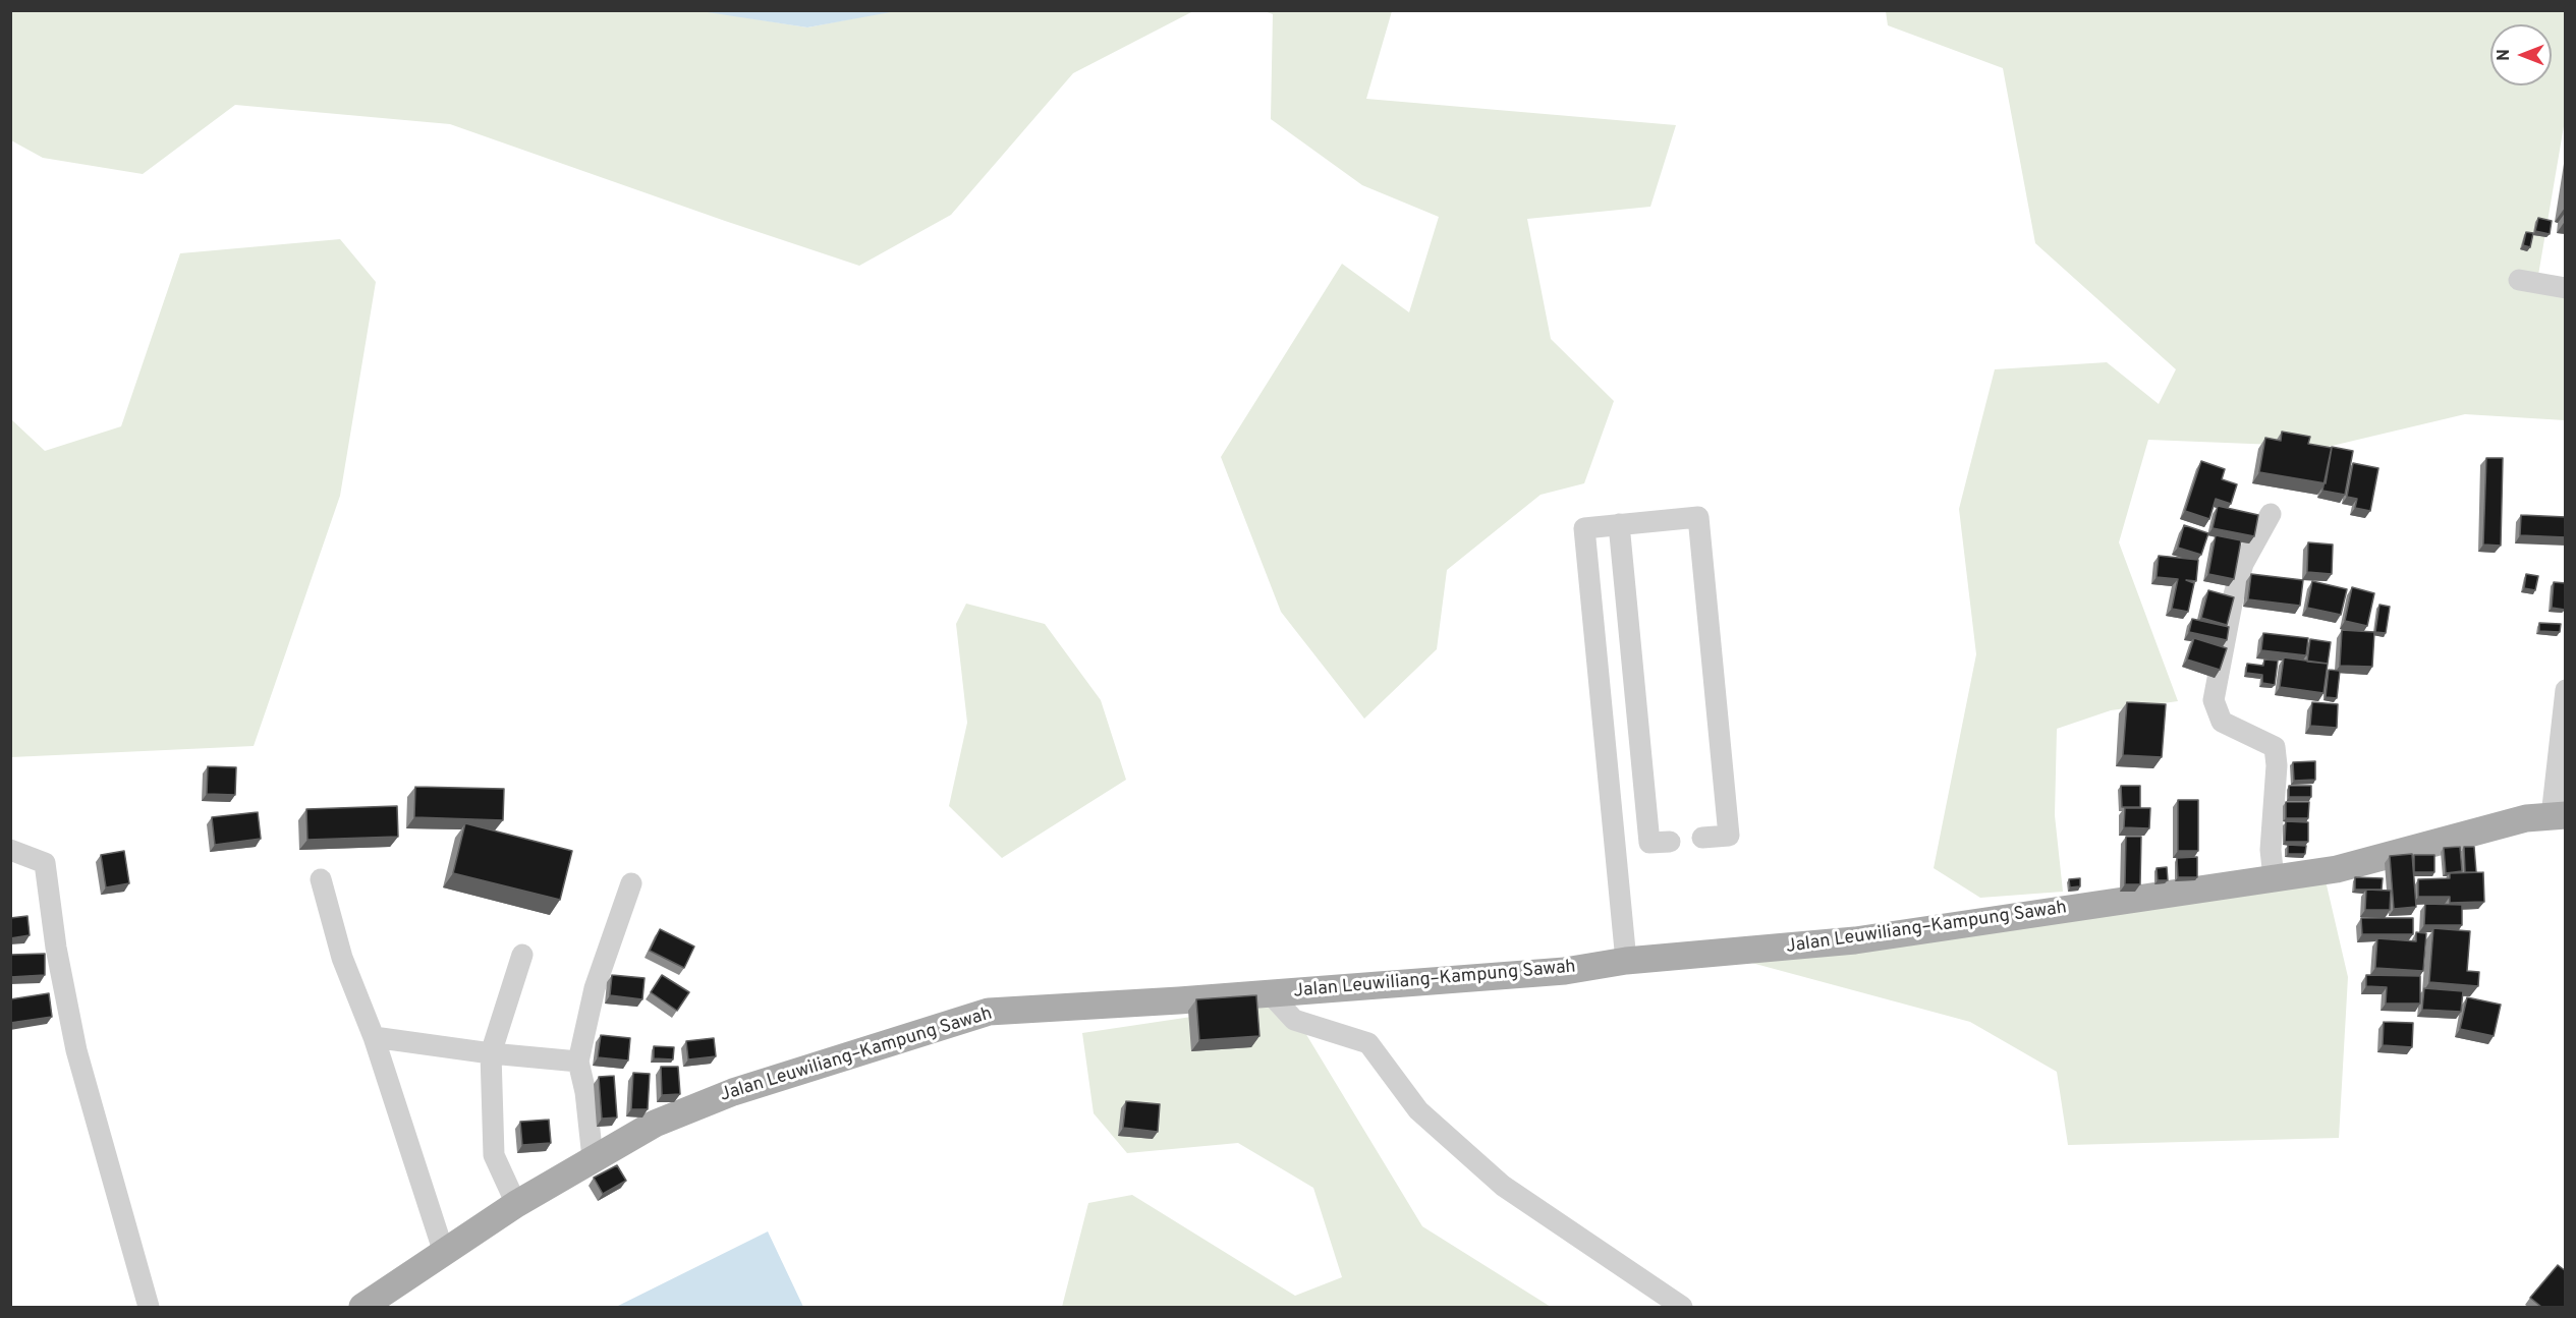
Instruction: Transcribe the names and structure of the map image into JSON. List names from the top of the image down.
{
  "streets": {
    "main road": ["Jalan Leuwiliang–Kampung Sawah"]
  },
  "north": "left"
}
